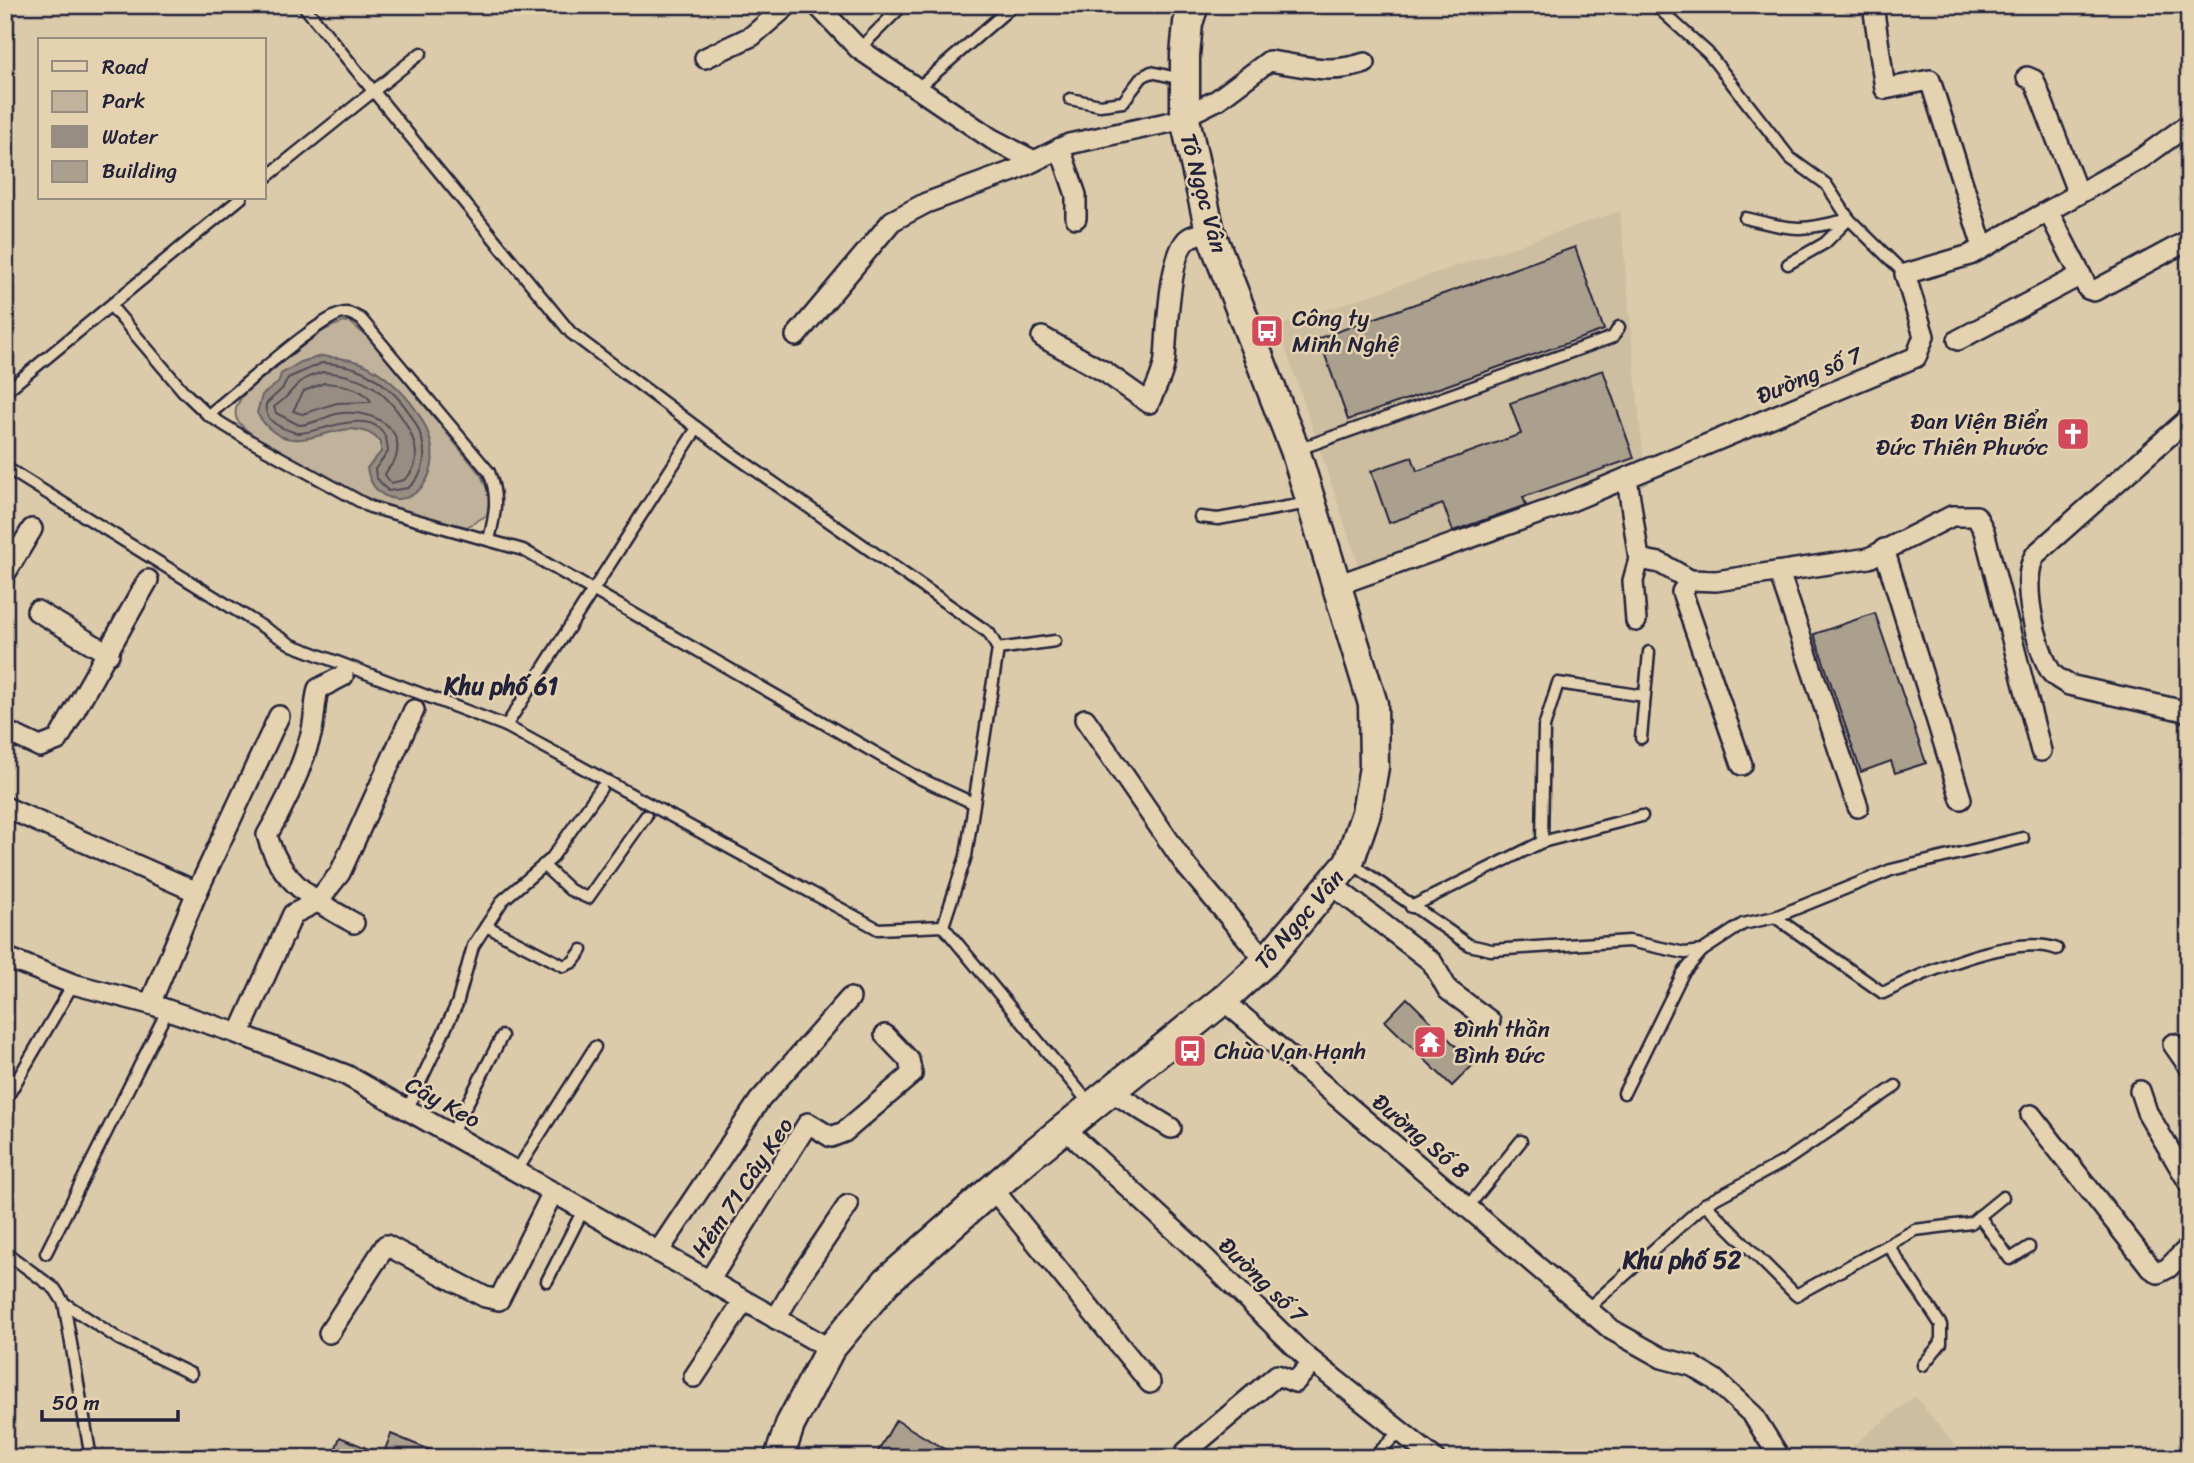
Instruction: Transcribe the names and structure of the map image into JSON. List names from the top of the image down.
{
  "streets": {
    "main road": ["Tô Ngọc Vân"],
    "street": [
      "Đường số 7",
      "Cây Keo",
      "Đường Số 8",
      "Hẻm 71 Cây Keo"
    ]
  },
  "crossings": [
    ["Tô Ngọc Vân", "Đường số 7"],
    ["Tô Ngọc Vân", "Cây Keo"],
    ["Tô Ngọc Vân", "Đường Số 8"],
    ["Cây Keo", "Hẻm 71 Cây Keo"]
  ],
  "districts": ["Khu phố 61", "Khu phố 52"],
  "places": {
    "bus stop": ["Công ty Minh Nghệ", "Chùa Vạn Hạnh"],
    "church": ["Đan Viện Biển Đức Thiên Phước"],
    "temple": ["Đình thần Bình Đức"]
  },
  "legend": [
    "Road",
    "Park",
    "Water",
    "Building"
  ],
  "scale_bar": "50 m"
}
